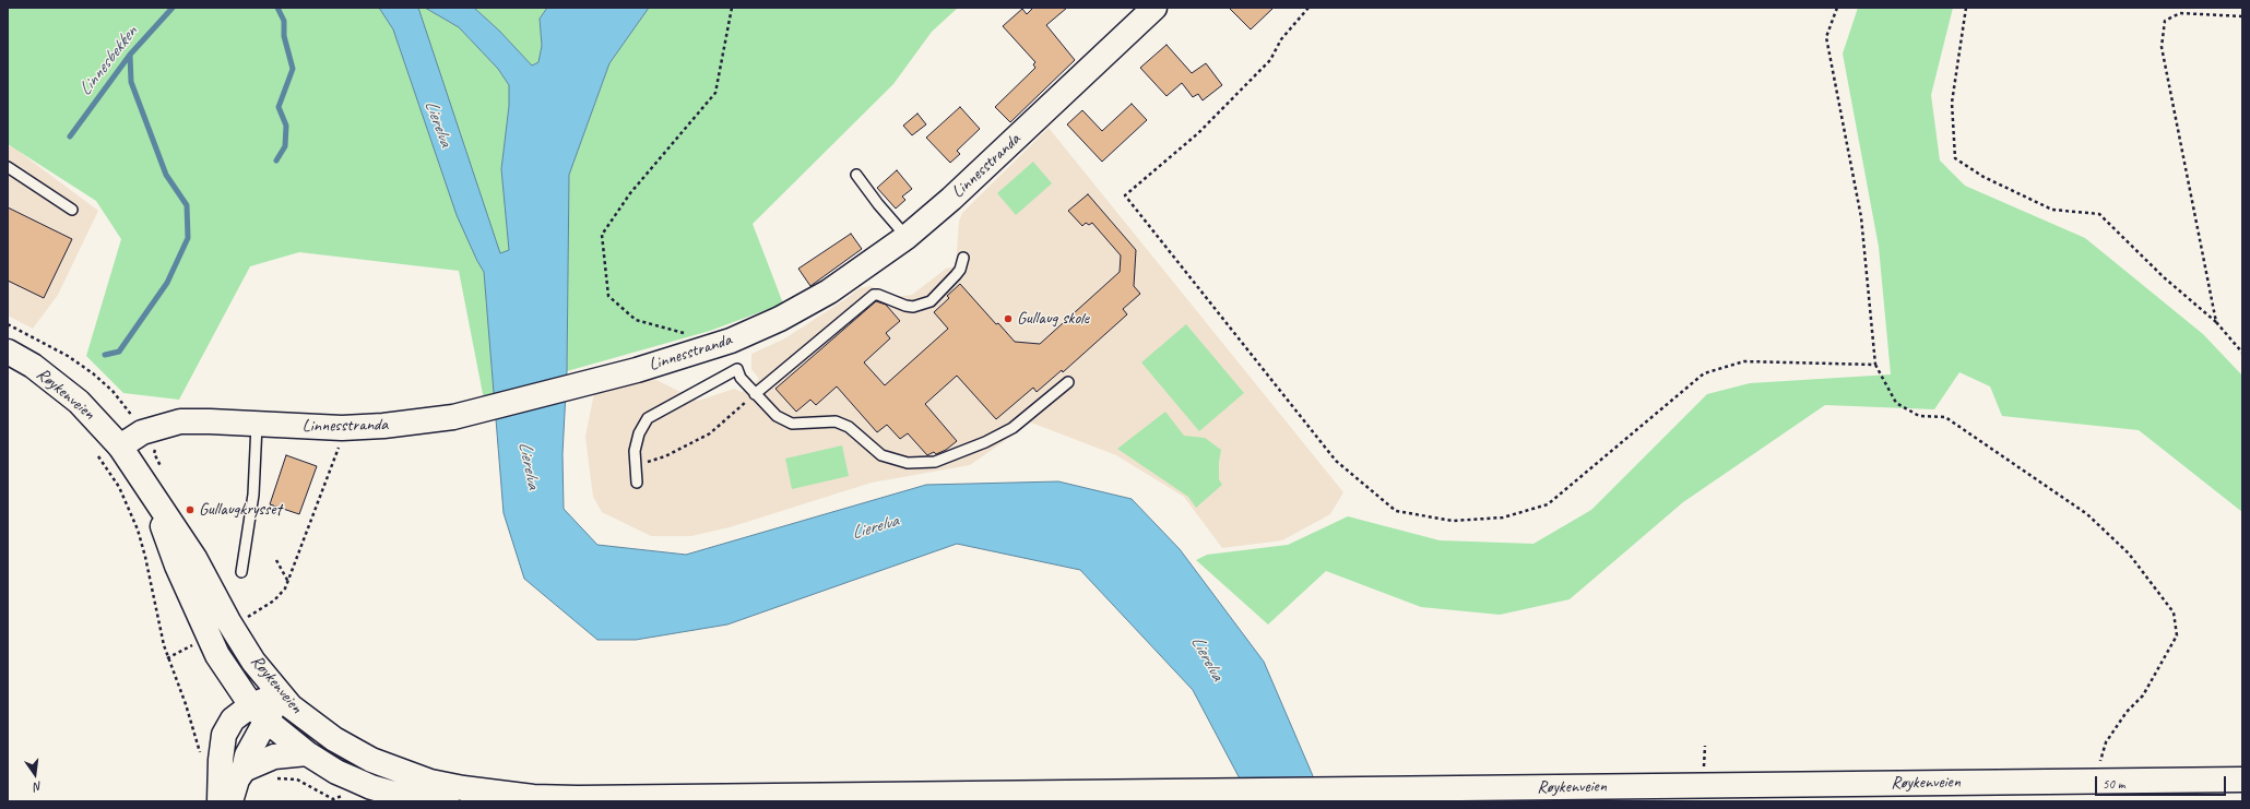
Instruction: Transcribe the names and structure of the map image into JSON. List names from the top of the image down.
{
  "streets": {
    "main road": ["Linnesstranda", "Røykenveien"]
  },
  "crossings": [
    ["Linnesstranda", "Røykenveien"]
  ],
  "water": ["Linnesbekken", "Lierelva"],
  "places": ["Gullaug skole", "Gullaugkrysset"],
  "scale_bar": "50 m",
  "north": "bottom"
}
